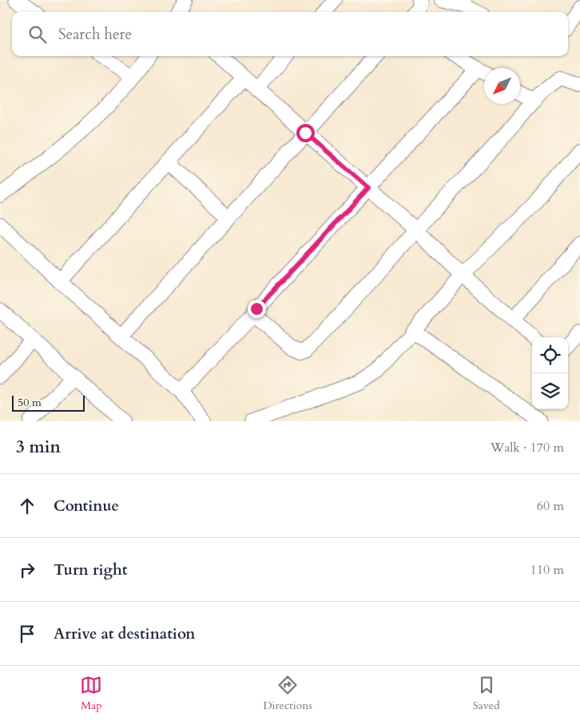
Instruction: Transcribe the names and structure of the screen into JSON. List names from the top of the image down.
{
  "scale_bar": "50 m",
  "north": "bottom left",
  "page": {
    "search": "Search here",
    "scale": "50 m",
    "heading": ["3 min", "Walk · 170 m"],
    "list": [
      ["Continue", "60 m"],
      ["Turn right", "110 m"],
      "Arrive at destination"
    ],
    "nav": ["Map", "Directions", "Saved"]
  }
}
